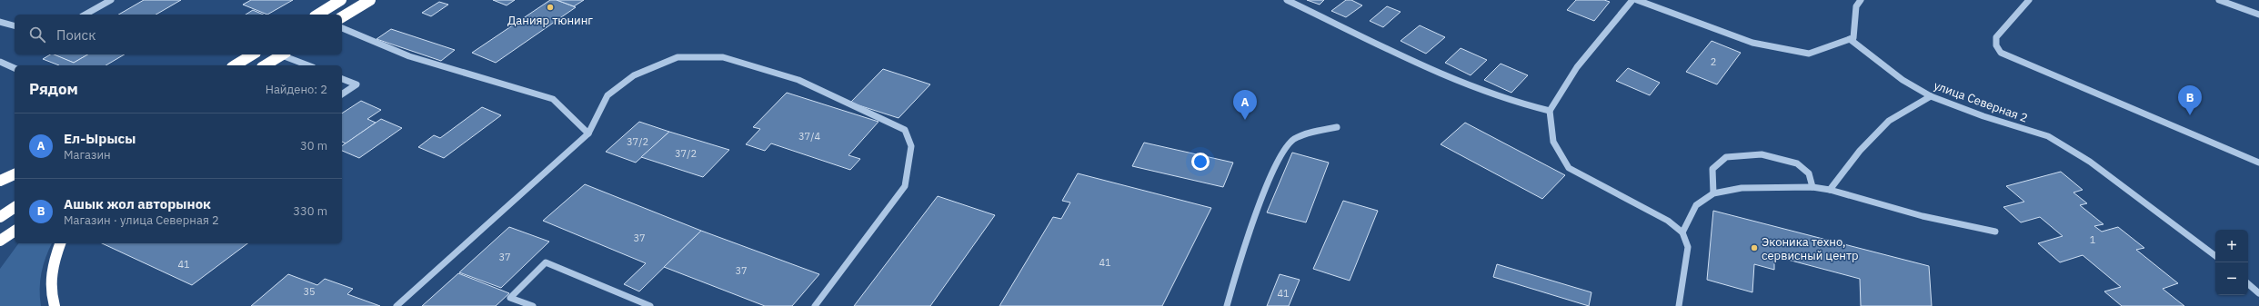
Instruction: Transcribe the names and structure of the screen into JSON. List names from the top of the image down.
{
  "streets": {
    "street": ["улица Северная 2"]
  },
  "places": ["Данияр тюнинг", "Эконика техно, сервисный центр"],
  "house_numbers": [
    "2",
    "37/4",
    "37/2",
    "37/2",
    "37",
    "1",
    "37",
    "41",
    "41",
    "37",
    "35",
    "41"
  ],
  "page": {
    "search": "Поиск",
    "heading": ["Рядом", "Найдено: 2"],
    "pins": ["B", "A"],
    "list": [
      {
        "mark": "A",
        "name": "Ел-Ырысы",
        "note": "Магазин",
        "value": "30 m"
      },
      {
        "mark": "B",
        "name": "Ашык жол авторынок",
        "note": "Магазин · улица Северная 2",
        "value": "330 m"
      }
    ],
    "map_buttons": ["+", "−"]
  }
}
